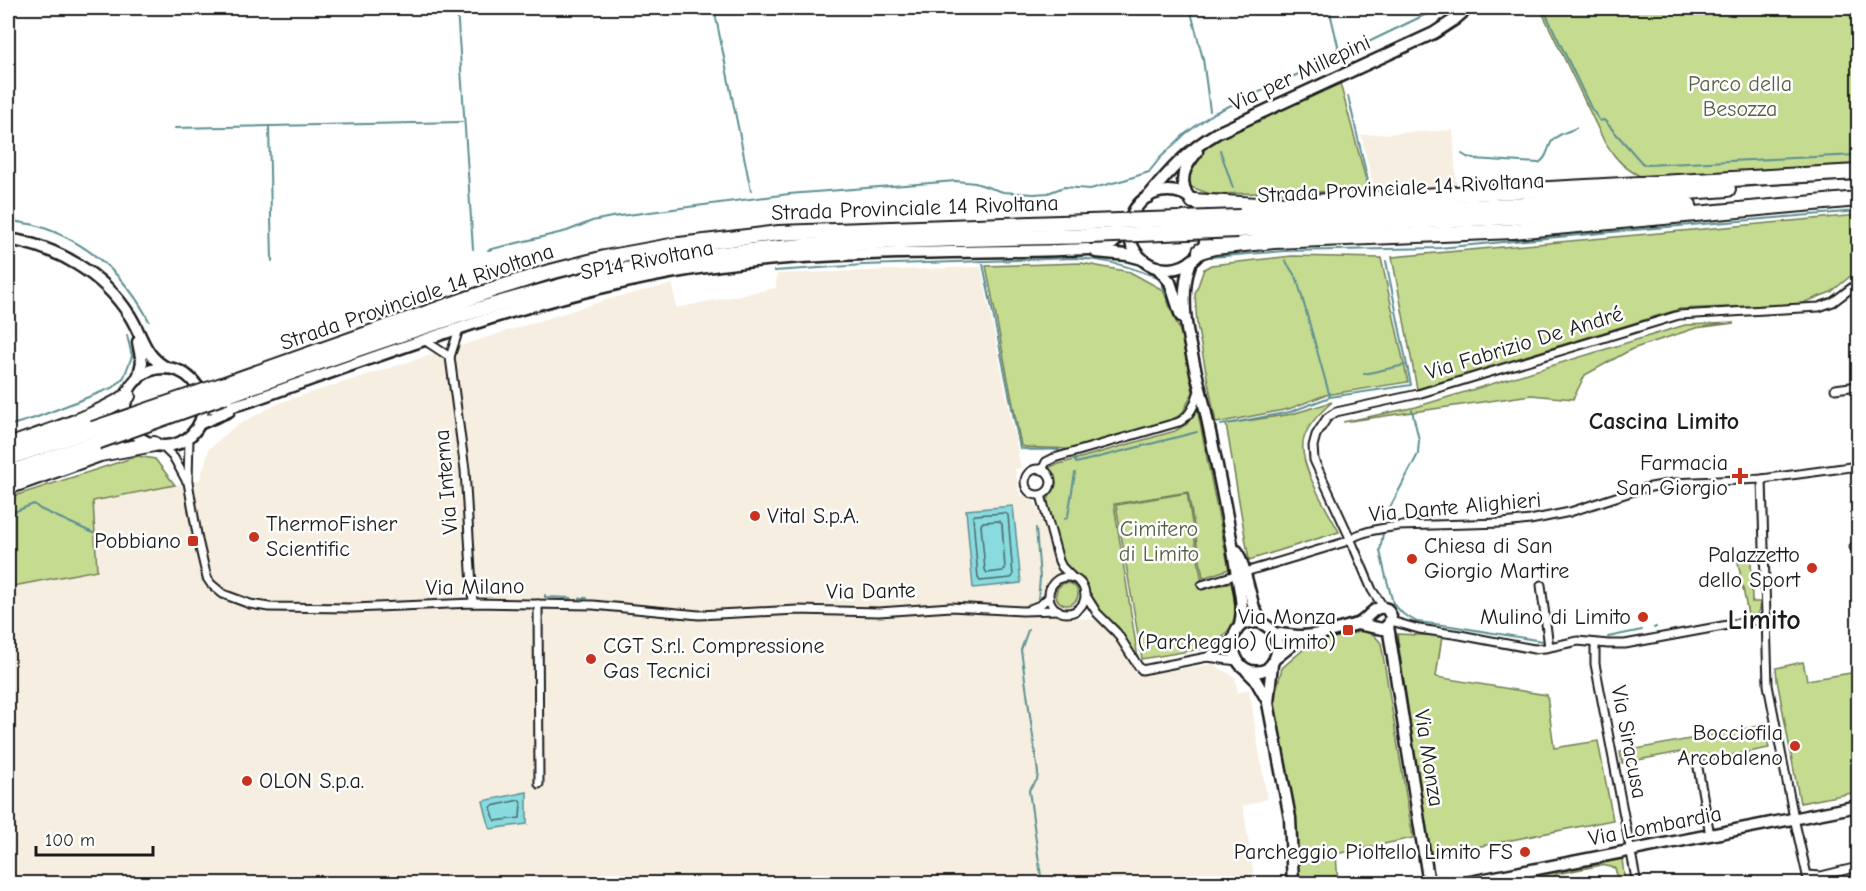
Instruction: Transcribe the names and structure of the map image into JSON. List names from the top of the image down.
{
  "streets": {
    "highway": ["Strada Provinciale 14 Rivoltana"],
    "street": [
      "Via per Millepini",
      "SP14 Rivoltana",
      "Via Fabrizio De André",
      "Via Interna",
      "Via Dante Alighieri",
      "Via Milano",
      "Via Dante",
      "Via Siracusa",
      "Via Monza",
      "Via Lombardia"
    ]
  },
  "crossings": [
    ["Via per Millepini", "SP14 Rivoltana"],
    ["SP14 Rivoltana", "Via Interna"],
    ["Via Fabrizio De André", "Via Dante Alighieri"],
    ["Via Fabrizio De André", "Via Monza"],
    ["Via Interna", "Via Milano"],
    ["Via Dante Alighieri", "Via Monza"],
    ["Via Milano", "Via Dante"],
    ["Via Siracusa", "Via Lombardia"]
  ],
  "districts": ["Cascina Limito", "Limito"],
  "parks": ["Parco della Besozza", "Cimitero di Limito"],
  "places": {
    "health": ["Farmacia San Giorgio"],
    "other": [
      "Vital S.p.A.",
      "ThermoFisher Scientific",
      "Chiesa di San Giorgio Martire",
      "Palazzetto dello Sport",
      "Mulino di Limito",
      "CGT S.r.l. Compressione Gas Tecnici",
      "Bocciofila Arcobaleno",
      "OLON S.p.a.",
      "Parcheggio Pioltello Limito FS"
    ],
    "transit": ["Pobbiano", "Via Monza (Parcheggio) (Limito)"]
  },
  "scale_bar": "100 m"
}
